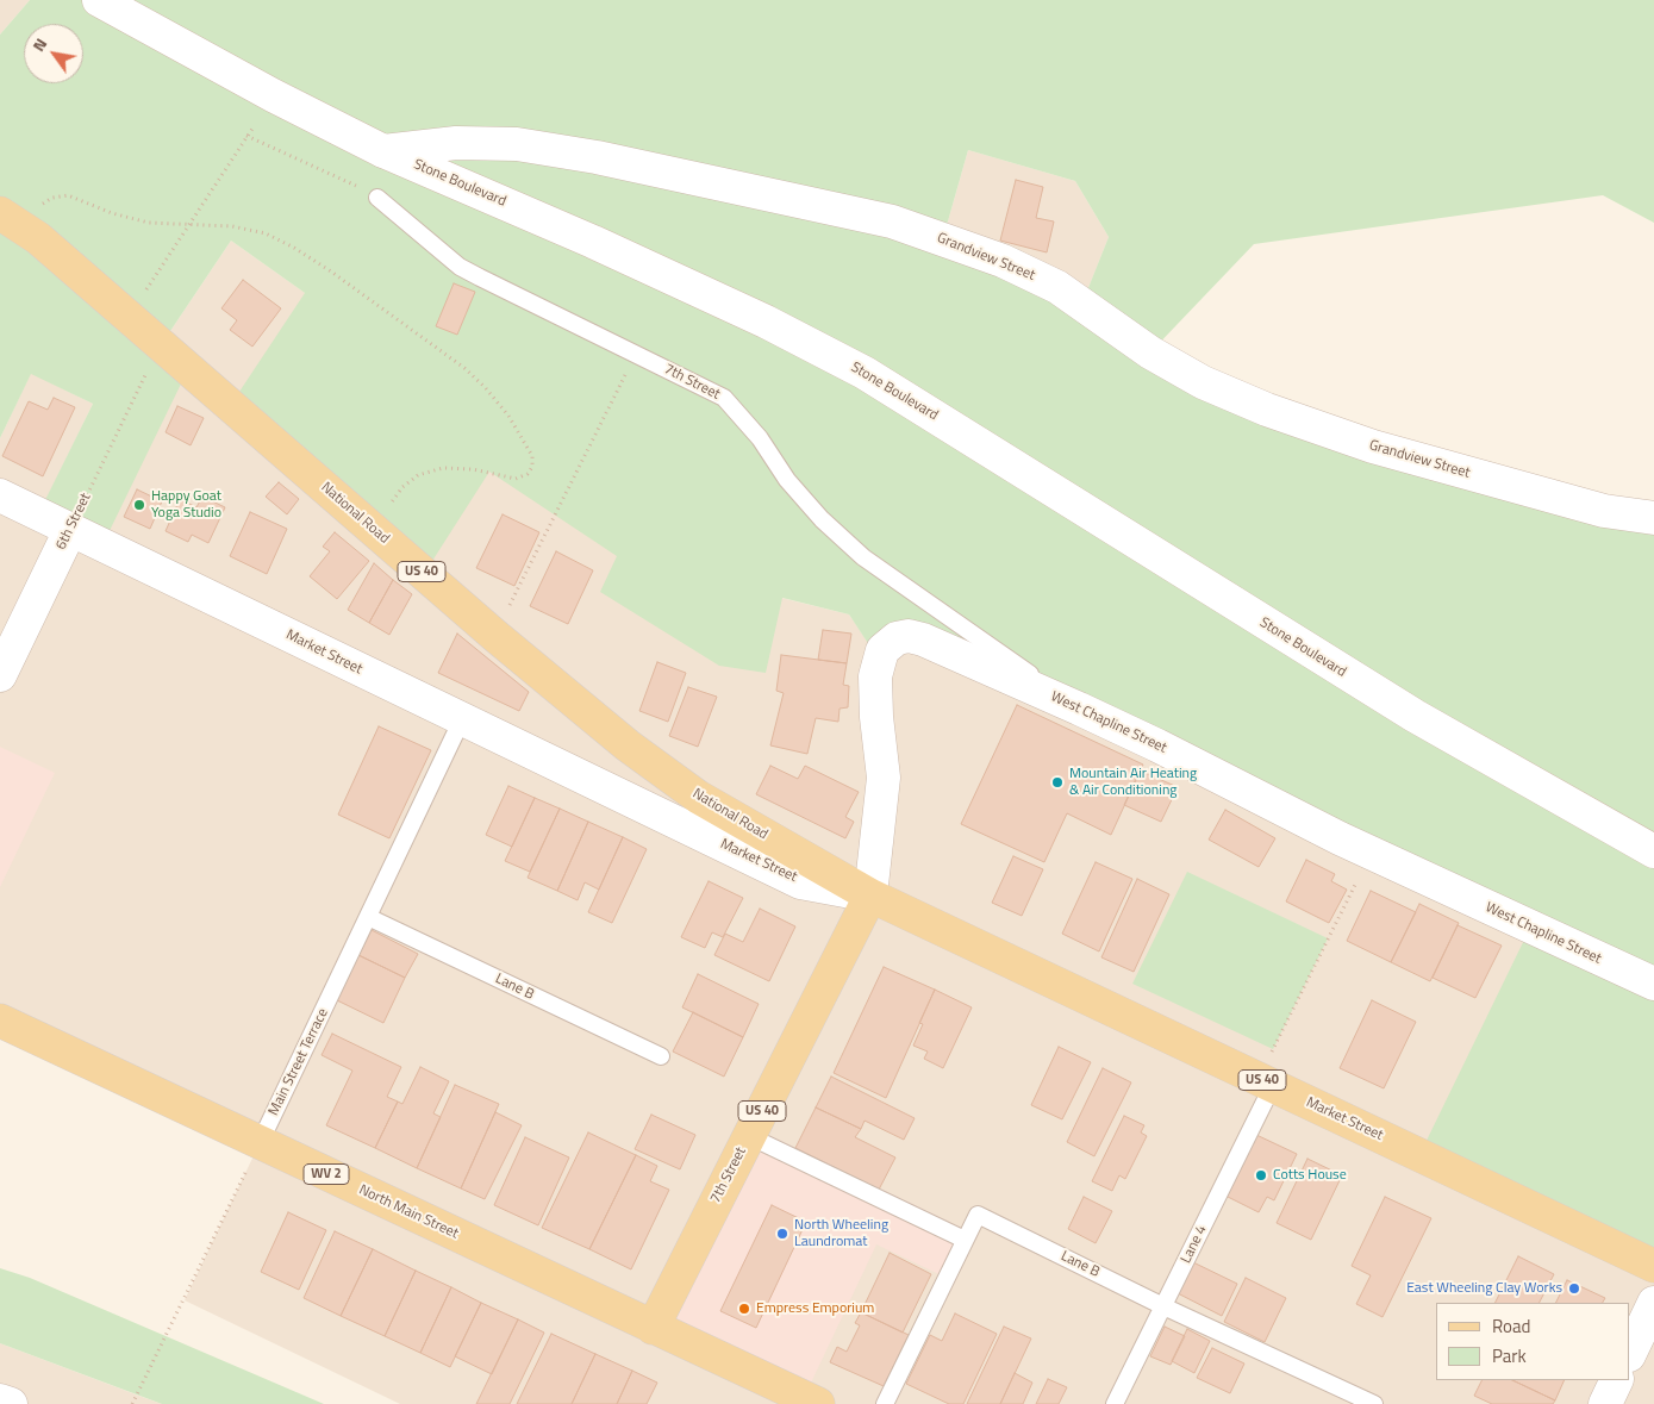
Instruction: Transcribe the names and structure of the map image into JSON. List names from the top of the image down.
{
  "streets": {
    "main road": [
      "7th Street",
      "National Road",
      "US 40",
      "Market Street",
      "WV 2",
      "North Main Street"
    ],
    "street": [
      "Stone Boulevard",
      "Grandview Street",
      "6th Street",
      "West Chapline Street"
    ],
    "lane": ["Lane B", "Main Street Terrace", "Lane 4"]
  },
  "crossings": [
    ["Stone Boulevard", "Grandview Street"],
    ["7th Street", "National Road"],
    ["7th Street", "Market Street"],
    ["7th Street", "West Chapline Street"],
    ["7th Street", "North Main Street"],
    ["National Road", "Market Street"],
    ["National Road", "West Chapline Street"],
    ["6th Street", "Market Street"],
    ["Market Street", "West Chapline Street"],
    ["Market Street", "Main Street Terrace"],
    ["Market Street", "Lane 4"],
    ["Lane B", "Main Street Terrace"],
    ["Lane B", "Lane 4"],
    ["Main Street Terrace", "North Main Street"]
  ],
  "places": [
    "Happy Goat Yoga Studio",
    "Mountain Air Heating & Air Conditioning",
    "Cotts House",
    "North Wheeling Laundromat",
    "East Wheeling Clay Works",
    "Empress Emporium"
  ],
  "legend": ["Road", "Park"],
  "north": "top left"
}
